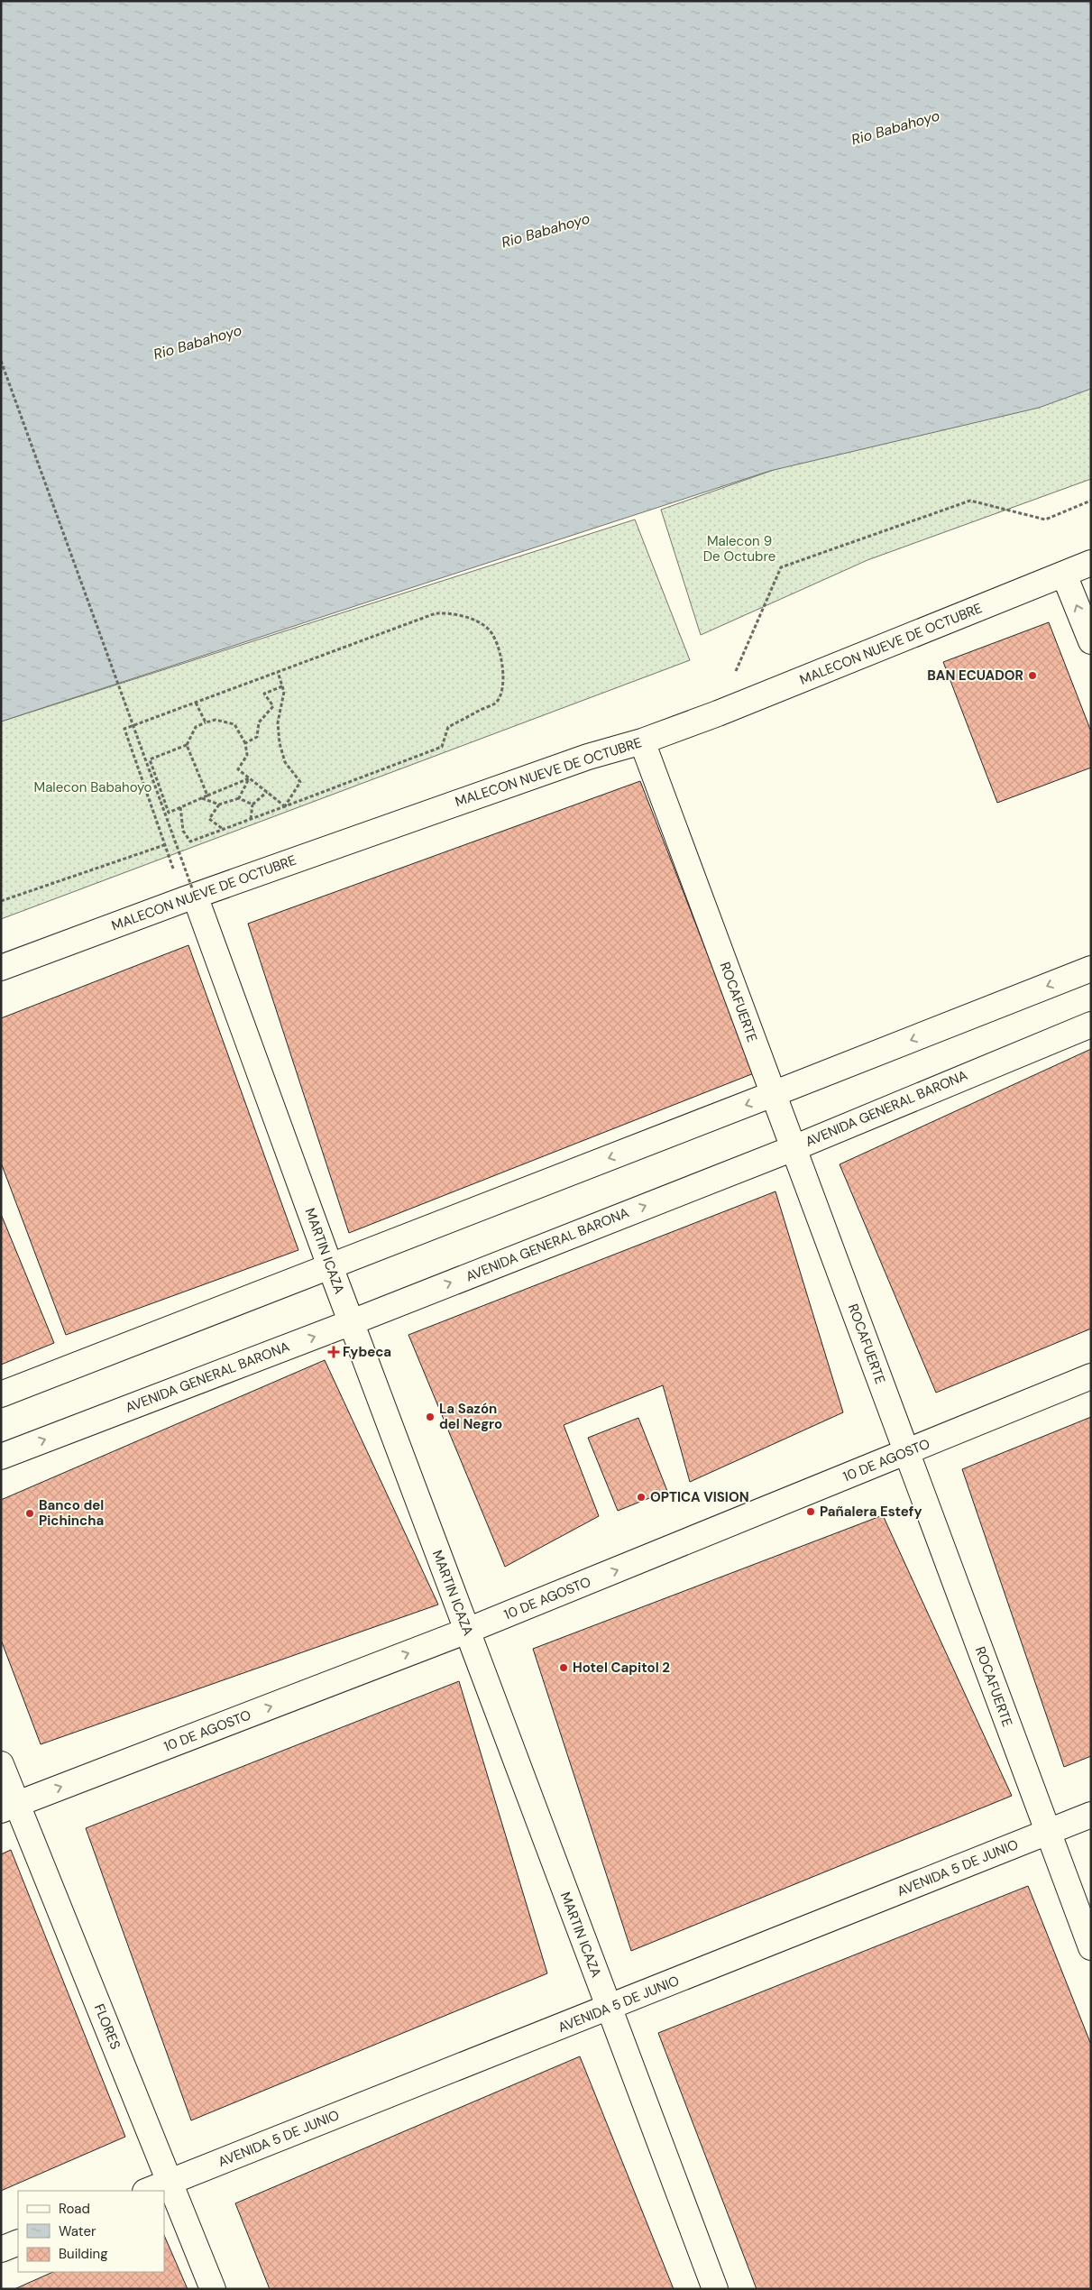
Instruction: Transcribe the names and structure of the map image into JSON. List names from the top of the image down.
{
  "streets": {
    "street": [
      "MALECON NUEVE DE OCTUBRE",
      "ROCAFUERTE",
      "AVENIDA GENERAL BARONA",
      "MARTIN ICAZA",
      "10 DE AGOSTO",
      "AVENIDA 5 DE JUNIO",
      "FLORES"
    ]
  },
  "crossings": [
    ["MALECON NUEVE DE OCTUBRE", "ROCAFUERTE"],
    ["MALECON NUEVE DE OCTUBRE", "MARTIN ICAZA"],
    ["ROCAFUERTE", "AVENIDA GENERAL BARONA"],
    ["ROCAFUERTE", "10 DE AGOSTO"],
    ["ROCAFUERTE", "AVENIDA 5 DE JUNIO"],
    ["AVENIDA GENERAL BARONA", "MARTIN ICAZA"],
    ["MARTIN ICAZA", "10 DE AGOSTO"],
    ["MARTIN ICAZA", "AVENIDA 5 DE JUNIO"],
    ["10 DE AGOSTO", "FLORES"],
    ["AVENIDA 5 DE JUNIO", "FLORES"]
  ],
  "one_way": ["10 DE AGOSTO"],
  "water": ["Rio Babahoyo"],
  "parks": ["Malecon 9 De Octubre", "Malecon Babahoyo"],
  "places": {
    "other": [
      "BAN ECUADOR",
      "La Sazón del Negro",
      "OPTICA VISION",
      "Pañalera Estefy",
      "Banco del Pichincha",
      "Hotel Capitol 2"
    ],
    "health": ["Fybeca"]
  },
  "legend": ["Road", "Water", "Building"]
}
